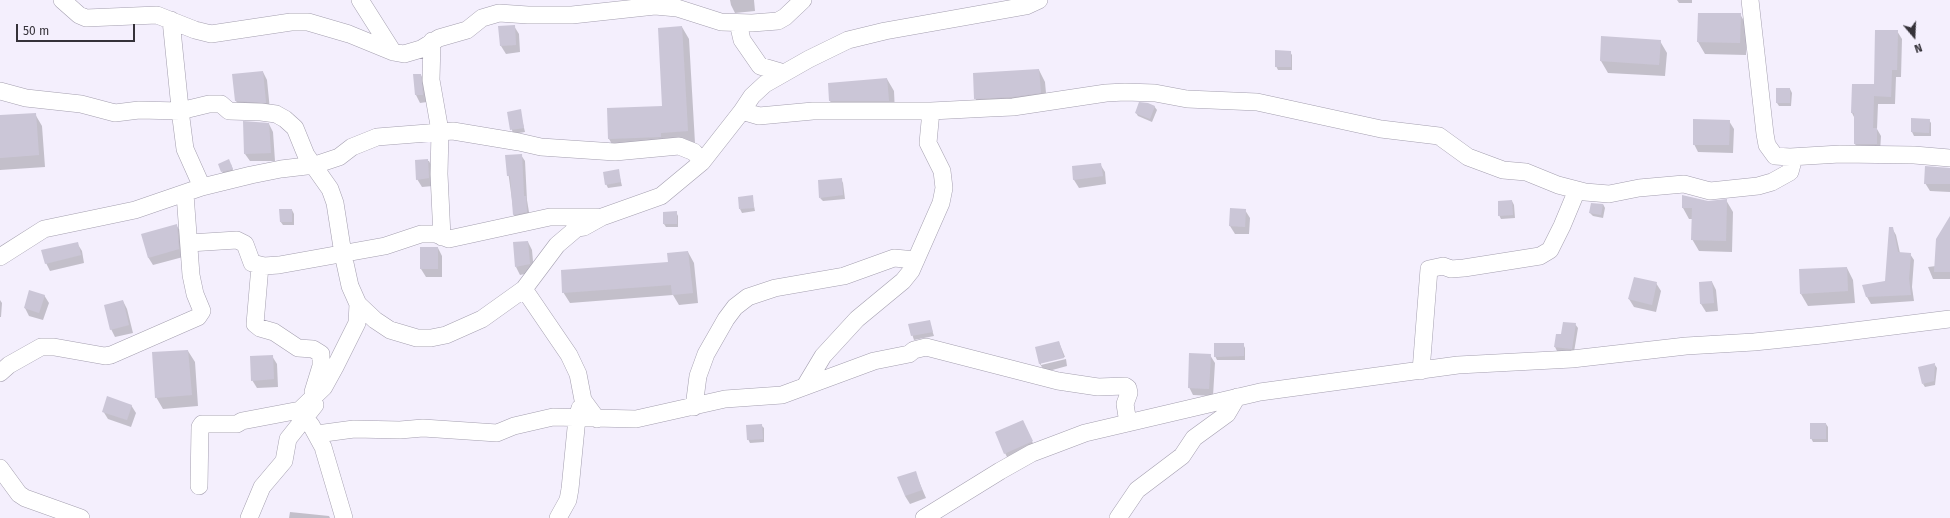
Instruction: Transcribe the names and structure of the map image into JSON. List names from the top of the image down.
{
  "scale_bar": "50 m",
  "north": "bottom"
}
